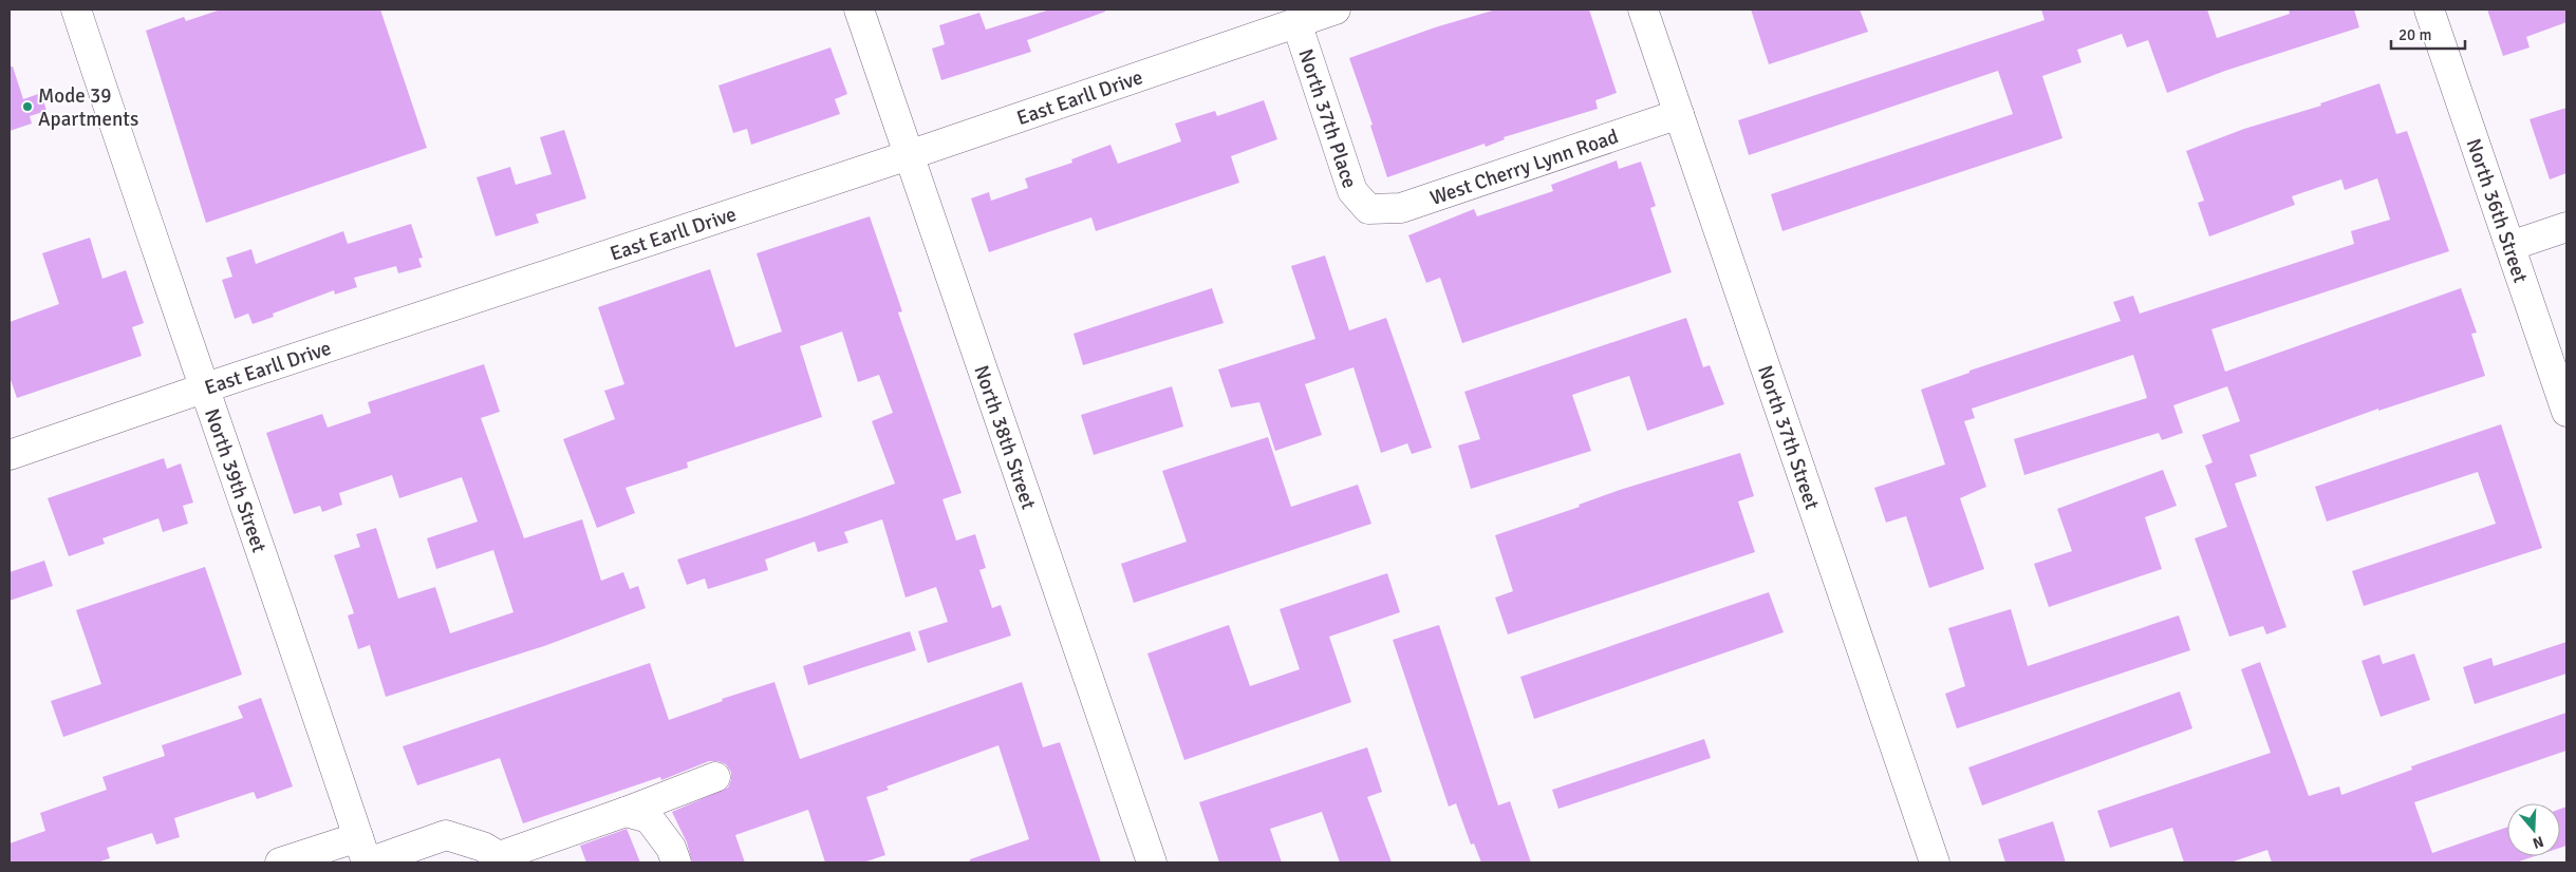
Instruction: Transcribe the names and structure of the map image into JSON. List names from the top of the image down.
{
  "streets": {
    "street": [
      "East Earll Drive",
      "North 37th Place",
      "West Cherry Lynn Road",
      "North 36th Street",
      "North 38th Street",
      "North 37th Street",
      "North 39th Street"
    ]
  },
  "crossings": [
    ["East Earll Drive", "North 37th Place"],
    ["East Earll Drive", "North 38th Street"],
    ["East Earll Drive", "North 39th Street"],
    ["North 37th Place", "West Cherry Lynn Road"],
    ["West Cherry Lynn Road", "North 37th Street"]
  ],
  "places": ["Mode 39 Apartments"],
  "scale_bar": "20 m",
  "north": "bottom"
}
